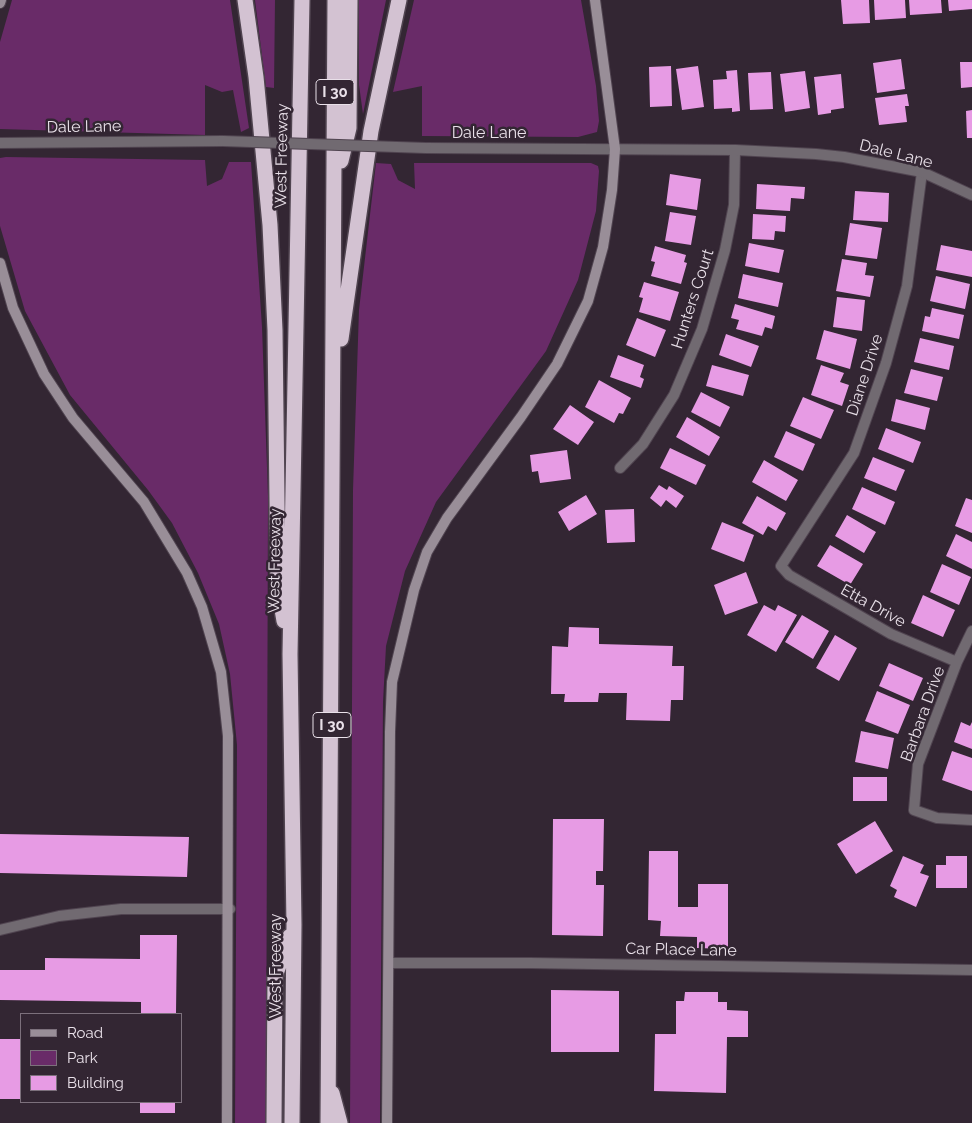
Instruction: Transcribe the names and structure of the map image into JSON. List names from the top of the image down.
{
  "streets": {
    "highway": ["I 30", "West Freeway"],
    "street": [
      "Dale Lane",
      "Hunters Court",
      "Diane Drive",
      "Etta Drive",
      "Barbara Drive",
      "Car Place Lane"
    ]
  },
  "crossings": [
    ["Dale Lane", "Hunters Court"],
    ["Dale Lane", "Diane Drive"],
    ["Diane Drive", "Etta Drive"],
    ["Etta Drive", "Barbara Drive"]
  ],
  "legend": ["Road", "Park", "Building"]
}
